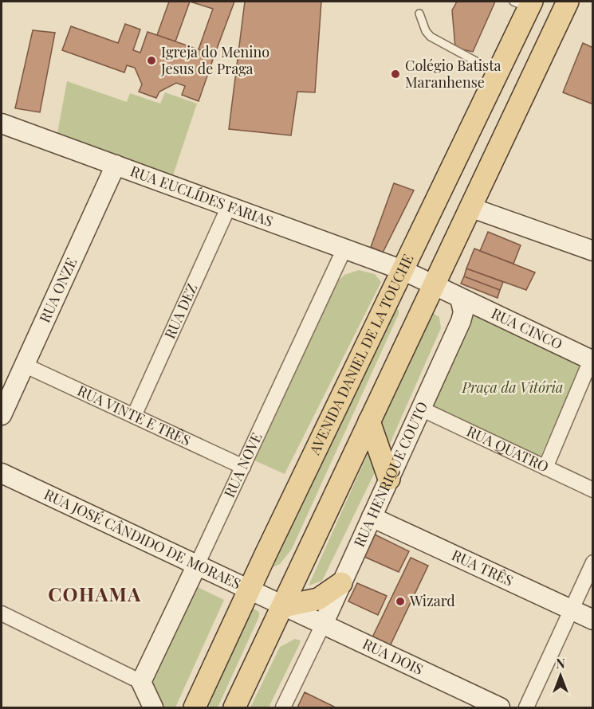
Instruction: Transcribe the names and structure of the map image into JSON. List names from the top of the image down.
{
  "streets": {
    "main road": [
      "RUA EUCLÍDES FARIAS",
      "RUA ONZE",
      "RUA CINCO",
      "AVENIDA DANIEL DE LA TOUCHE",
      "RUA NOVE",
      "RUA HENRIQUE COUTO",
      "RUA JOSÉ CÂNDIDO DE MORAES",
      "RUA TRÊS",
      "RUA DOIS"
    ],
    "street": ["RUA DEZ", "RUA VINTE E TRÊS", "RUA QUATRO"]
  },
  "crossings": [
    ["RUA EUCLÍDES FARIAS", "RUA ONZE"],
    ["RUA EUCLÍDES FARIAS", "RUA DEZ"],
    ["RUA EUCLÍDES FARIAS", "AVENIDA DANIEL DE LA TOUCHE"],
    ["RUA EUCLÍDES FARIAS", "RUA NOVE"],
    ["RUA ONZE", "RUA VINTE E TRÊS"],
    ["RUA DEZ", "RUA VINTE E TRÊS"],
    ["RUA CINCO", "RUA HENRIQUE COUTO"],
    ["AVENIDA DANIEL DE LA TOUCHE", "RUA JOSÉ CÂNDIDO DE MORAES"],
    ["RUA VINTE E TRÊS", "RUA NOVE"],
    ["RUA QUATRO", "RUA HENRIQUE COUTO"],
    ["RUA NOVE", "RUA JOSÉ CÂNDIDO DE MORAES"],
    ["RUA HENRIQUE COUTO", "RUA TRÊS"],
    ["RUA HENRIQUE COUTO", "RUA DOIS"],
    ["RUA JOSÉ CÂNDIDO DE MORAES", "RUA DOIS"]
  ],
  "districts": ["COHAMA"],
  "parks": ["Praça da Vitória"],
  "places": ["Igreja do Menino Jesus de Praga", "Colégio Batista Maranhense", "Wizard"],
  "north": "top"
}
